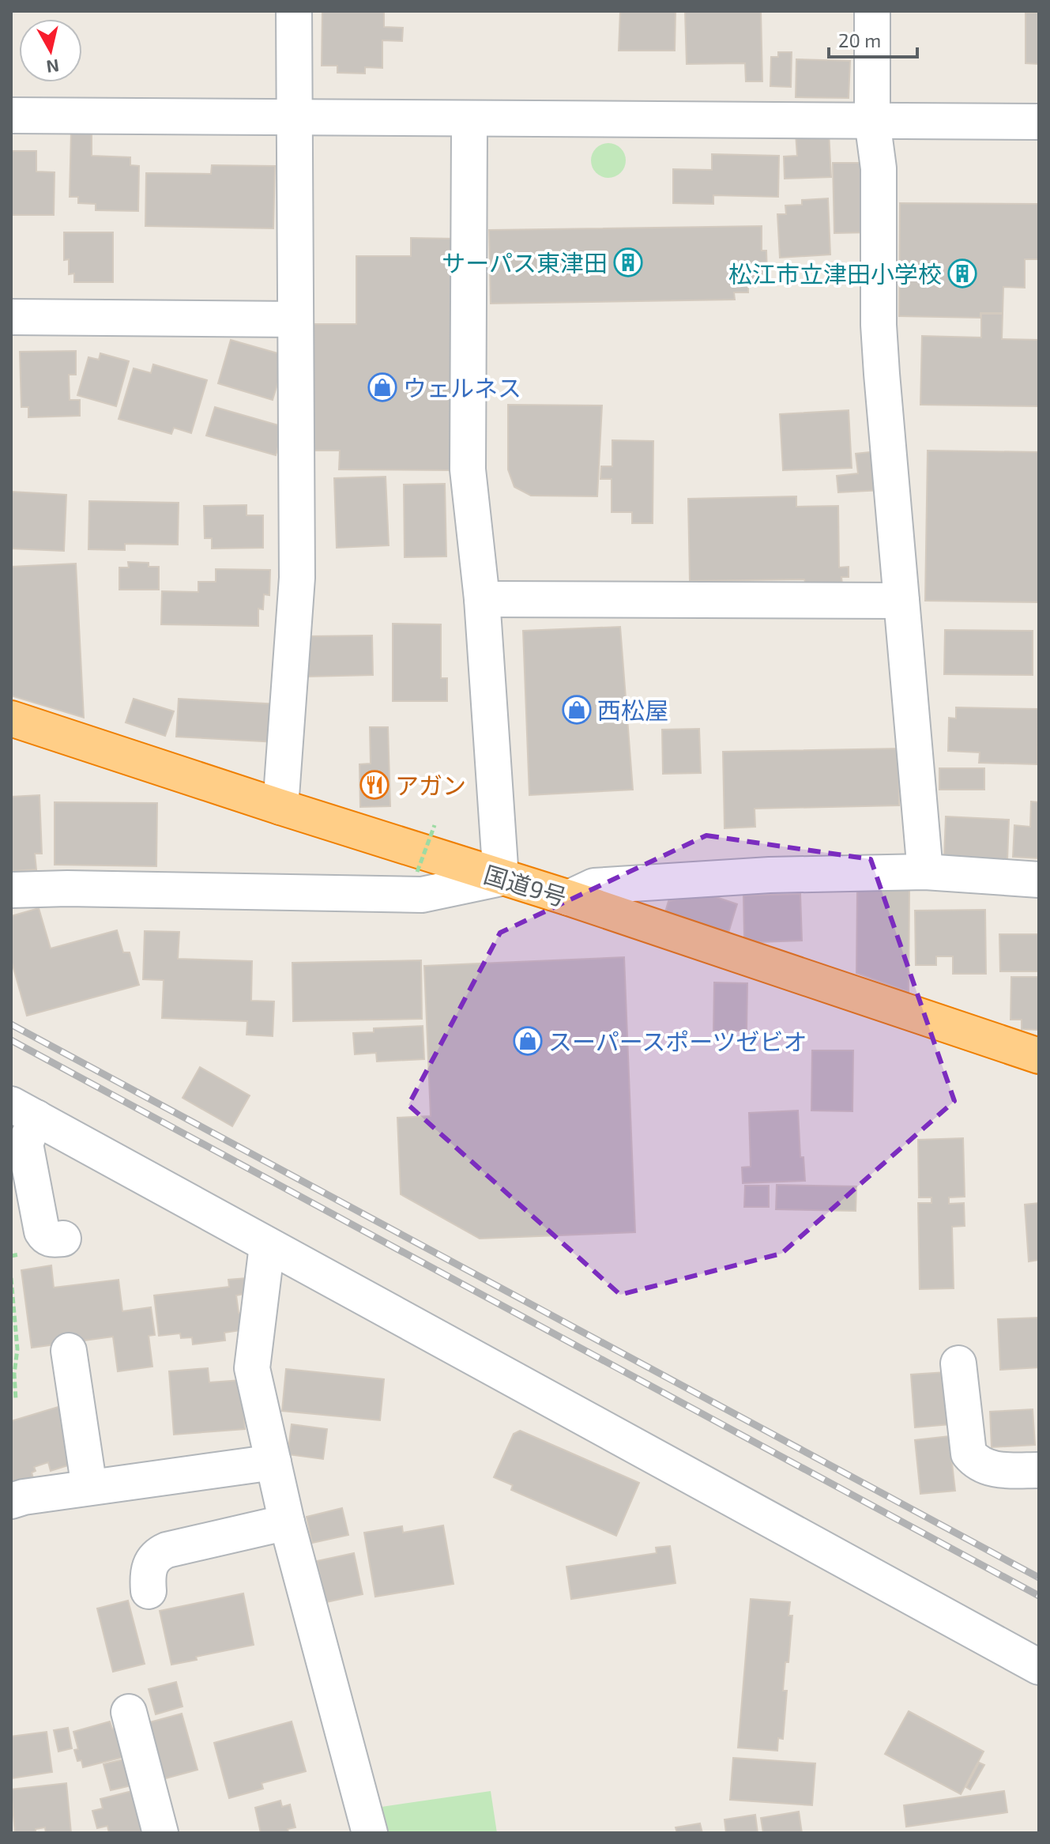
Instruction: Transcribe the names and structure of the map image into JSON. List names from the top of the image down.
{
  "streets": {
    "highway": ["国道9号"]
  },
  "places": {
    "building": ["サーパス東津田", "松江市立津田小学校"],
    "shop": ["ウェルネス", "西松屋", "スーパースポーツゼビオ"],
    "restaurant": ["アガン"]
  },
  "scale_bar": "20 m",
  "north": "bottom"
}
